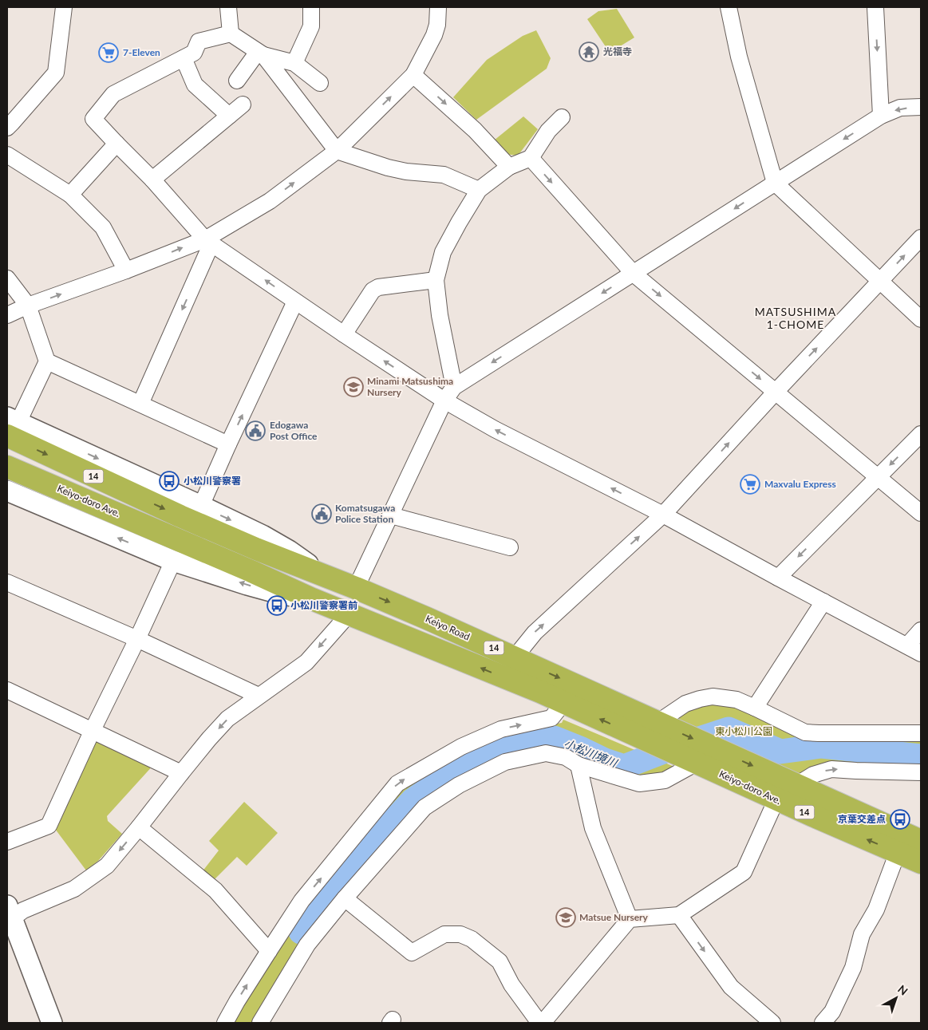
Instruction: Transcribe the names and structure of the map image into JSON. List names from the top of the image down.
{
  "streets": {
    "highway": ["14", "Keiyo-doro Ave.", "Keiyo Road"]
  },
  "crossings": [
    ["14", "Keiyo-doro Ave."],
    ["14", "Keiyo Road"]
  ],
  "districts": ["MATSUSHIMA 1-CHOME"],
  "water": ["小松川境川"],
  "parks": ["東小松川公園"],
  "places": {
    "temple": ["光福寺"],
    "supermarket": ["7-Eleven", "Maxvalu Express"],
    "school or university": ["Minami Matsushima Nursery", "Matsue Nursery"],
    "public building": ["Edogawa Post Office", "Komatsugawa Police Station"],
    "bus stop": ["小松川警察署", "小松川警察署前", "京葉交差点"]
  },
  "north": "top right"
}
